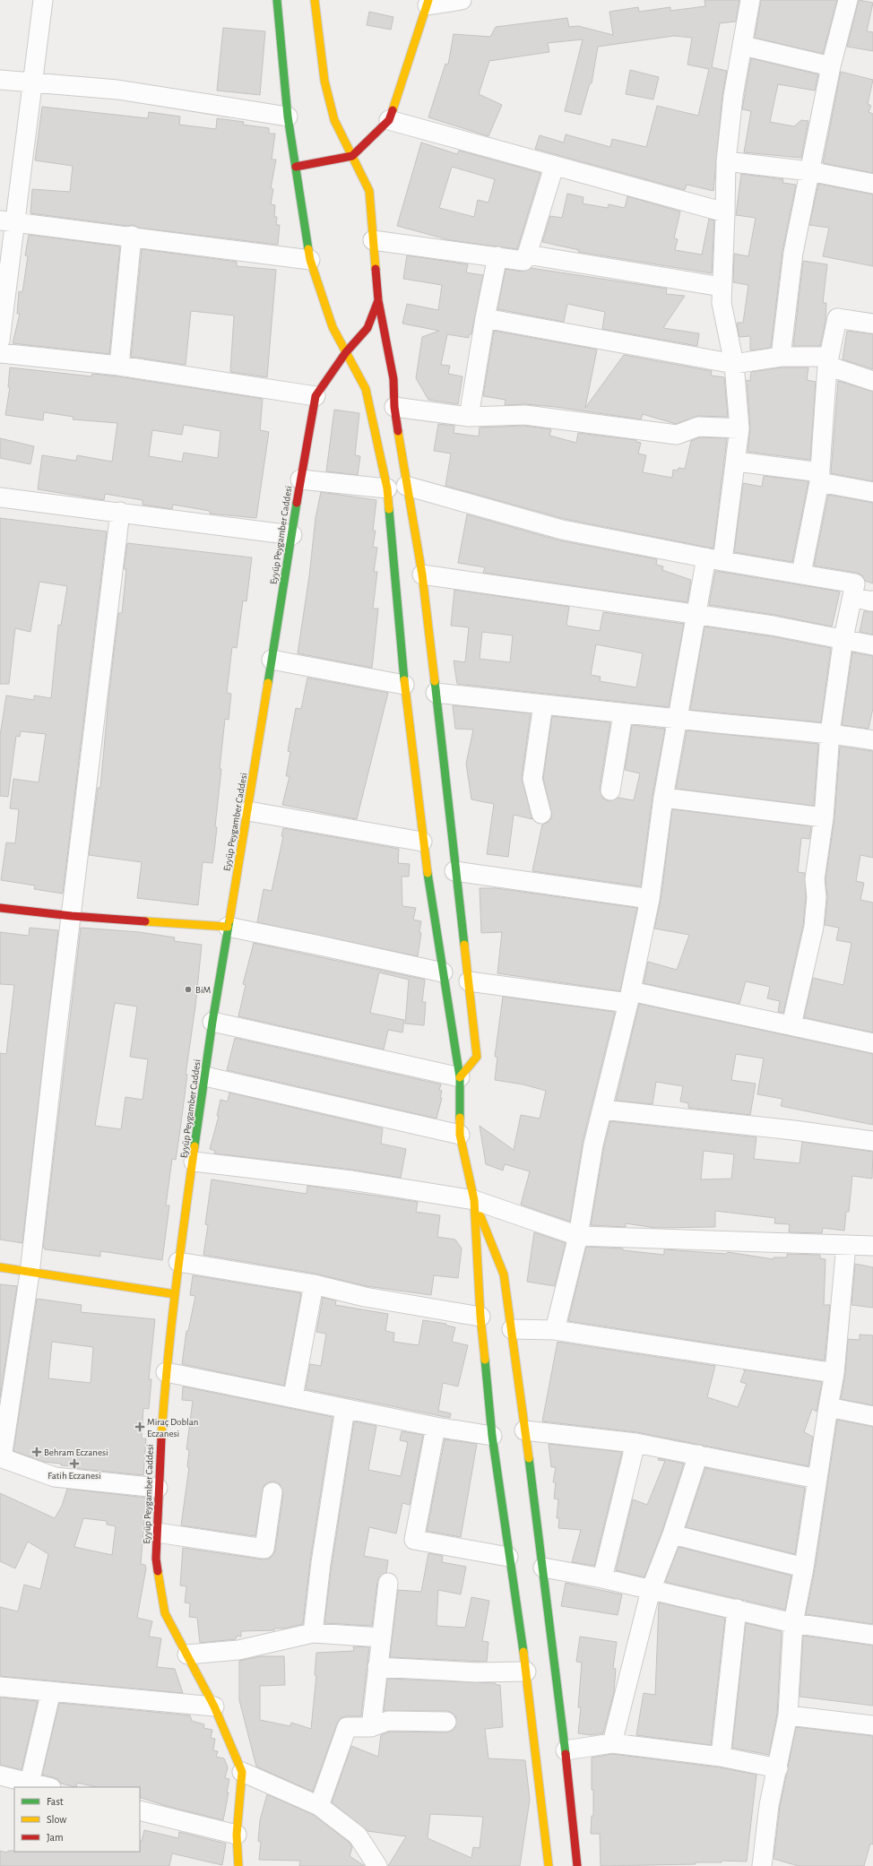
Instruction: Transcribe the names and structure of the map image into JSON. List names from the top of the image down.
{
  "streets": {
    "street": ["Eyyüp Peygamber Caddesi"]
  },
  "places": {
    "other": ["BiM"],
    "health": ["Miraç Doblan Eczanesi", "Behram Eczanesi", "Fatih Eczanesi"]
  },
  "legend": ["Fast", "Slow", "Jam"]
}
